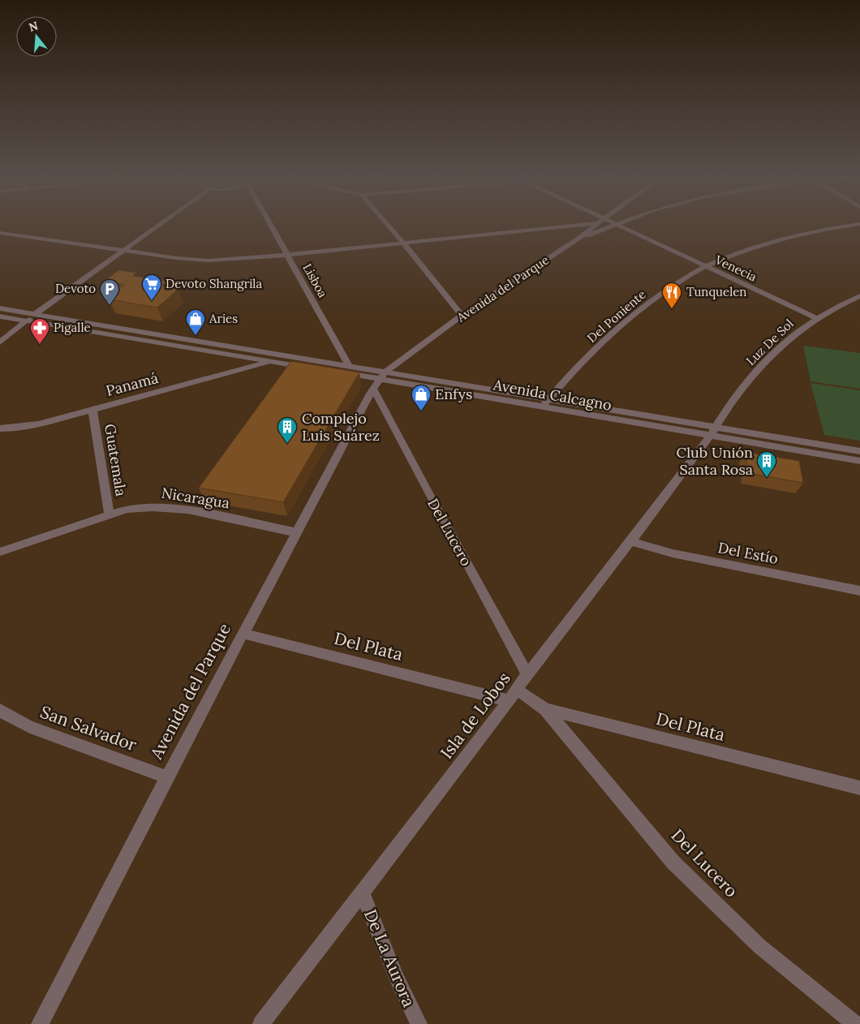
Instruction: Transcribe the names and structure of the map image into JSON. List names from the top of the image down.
{
  "streets": {
    "street": [
      "Venecia",
      "Lisboa",
      "Avenida del Parque",
      "Del Poniente",
      "Luz De Sol",
      "Panamá",
      "Avenida Calcagno",
      "Guatemala",
      "Nicaragua",
      "Del Lucero",
      "Del Estío",
      "Del Plata",
      "Isla de Lobos",
      "San Salvador",
      "De La Aurora"
    ]
  },
  "crossings": [
    ["Venecia", "Del Poniente"],
    ["Venecia", "Luz De Sol"],
    ["Lisboa", "Avenida Calcagno"],
    ["Avenida del Parque", "Avenida Calcagno"],
    ["Avenida del Parque", "Nicaragua"],
    ["Avenida del Parque", "Del Lucero"],
    ["Avenida del Parque", "Del Plata"],
    ["Avenida del Parque", "San Salvador"],
    ["Del Poniente", "Avenida Calcagno"],
    ["Luz De Sol", "Avenida Calcagno"],
    ["Luz De Sol", "Isla de Lobos"],
    ["Panamá", "Avenida Calcagno"],
    ["Panamá", "Guatemala"],
    ["Avenida Calcagno", "Isla de Lobos"],
    ["Guatemala", "Nicaragua"],
    ["Del Lucero", "Del Plata"],
    ["Del Lucero", "Isla de Lobos"],
    ["Del Estío", "Isla de Lobos"],
    ["Del Plata", "Isla de Lobos"],
    ["Isla de Lobos", "De La Aurora"]
  ],
  "places": {
    "supermarket": ["Devoto Shangrila"],
    "parking": ["Devoto"],
    "restaurant": ["Tunquelen"],
    "shop": ["Aries", "Enfys"],
    "pharmacy": ["Pigalle"],
    "building": ["Complejo Luis Suárez", "Club Unión Santa Rosa"]
  },
  "north": "top"
}
